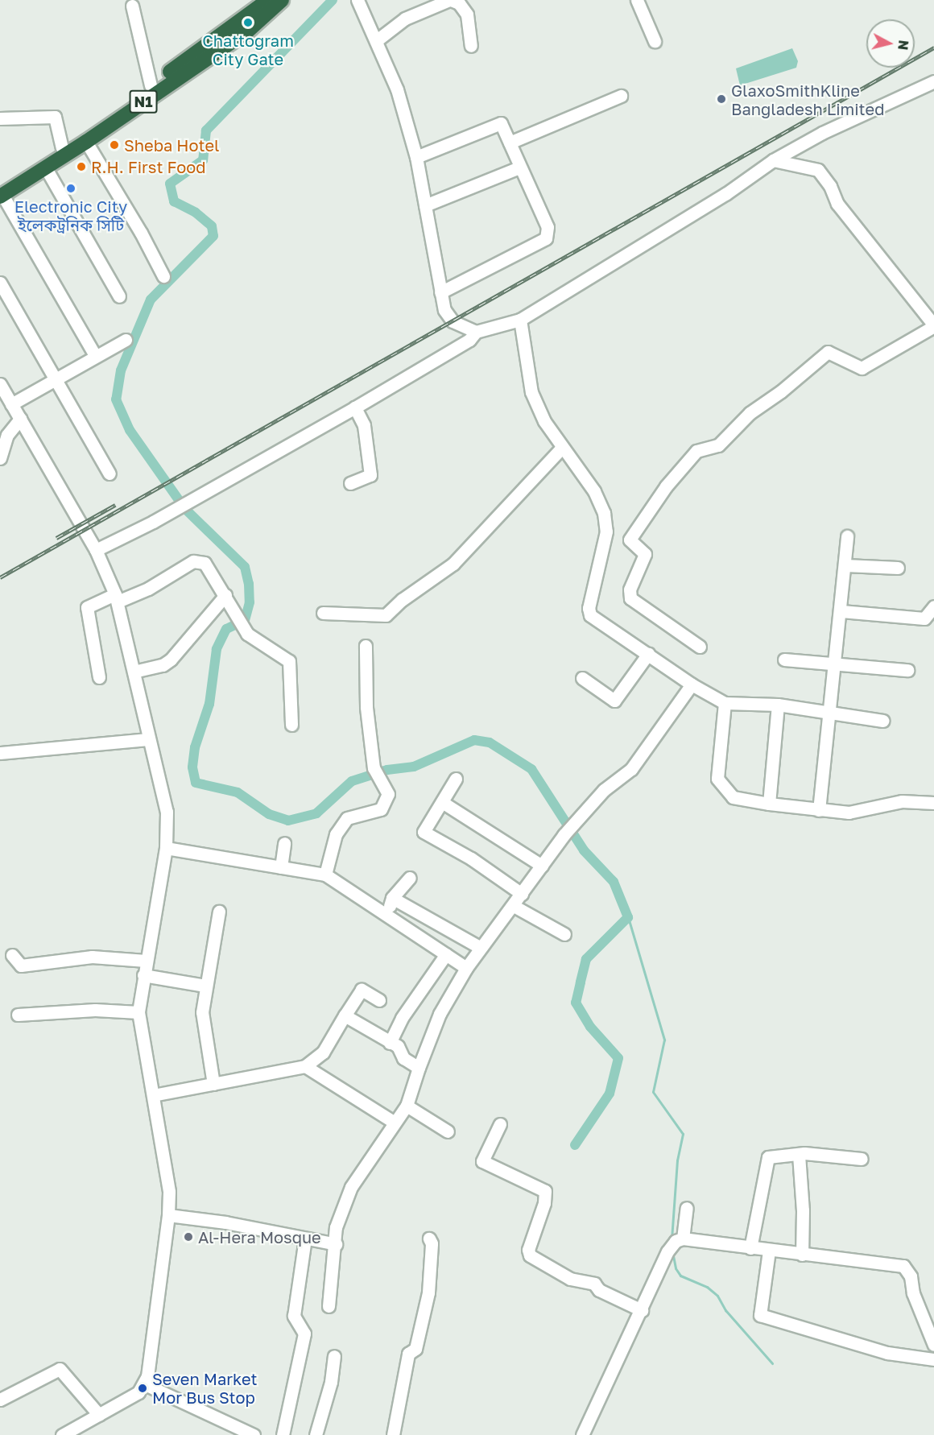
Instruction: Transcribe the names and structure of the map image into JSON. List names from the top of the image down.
{
  "streets": {
    "highway": ["N1"]
  },
  "places": [
    "Chattogram City Gate",
    "GlaxoSmithKline Bangladesh Limited",
    "Sheba Hotel",
    "R.H. First Food",
    "Electronic City ইলেকট্রনিক সিটি",
    "Al-Hera Mosque",
    "Seven Market Mor Bus Stop"
  ],
  "north": "right"
}
